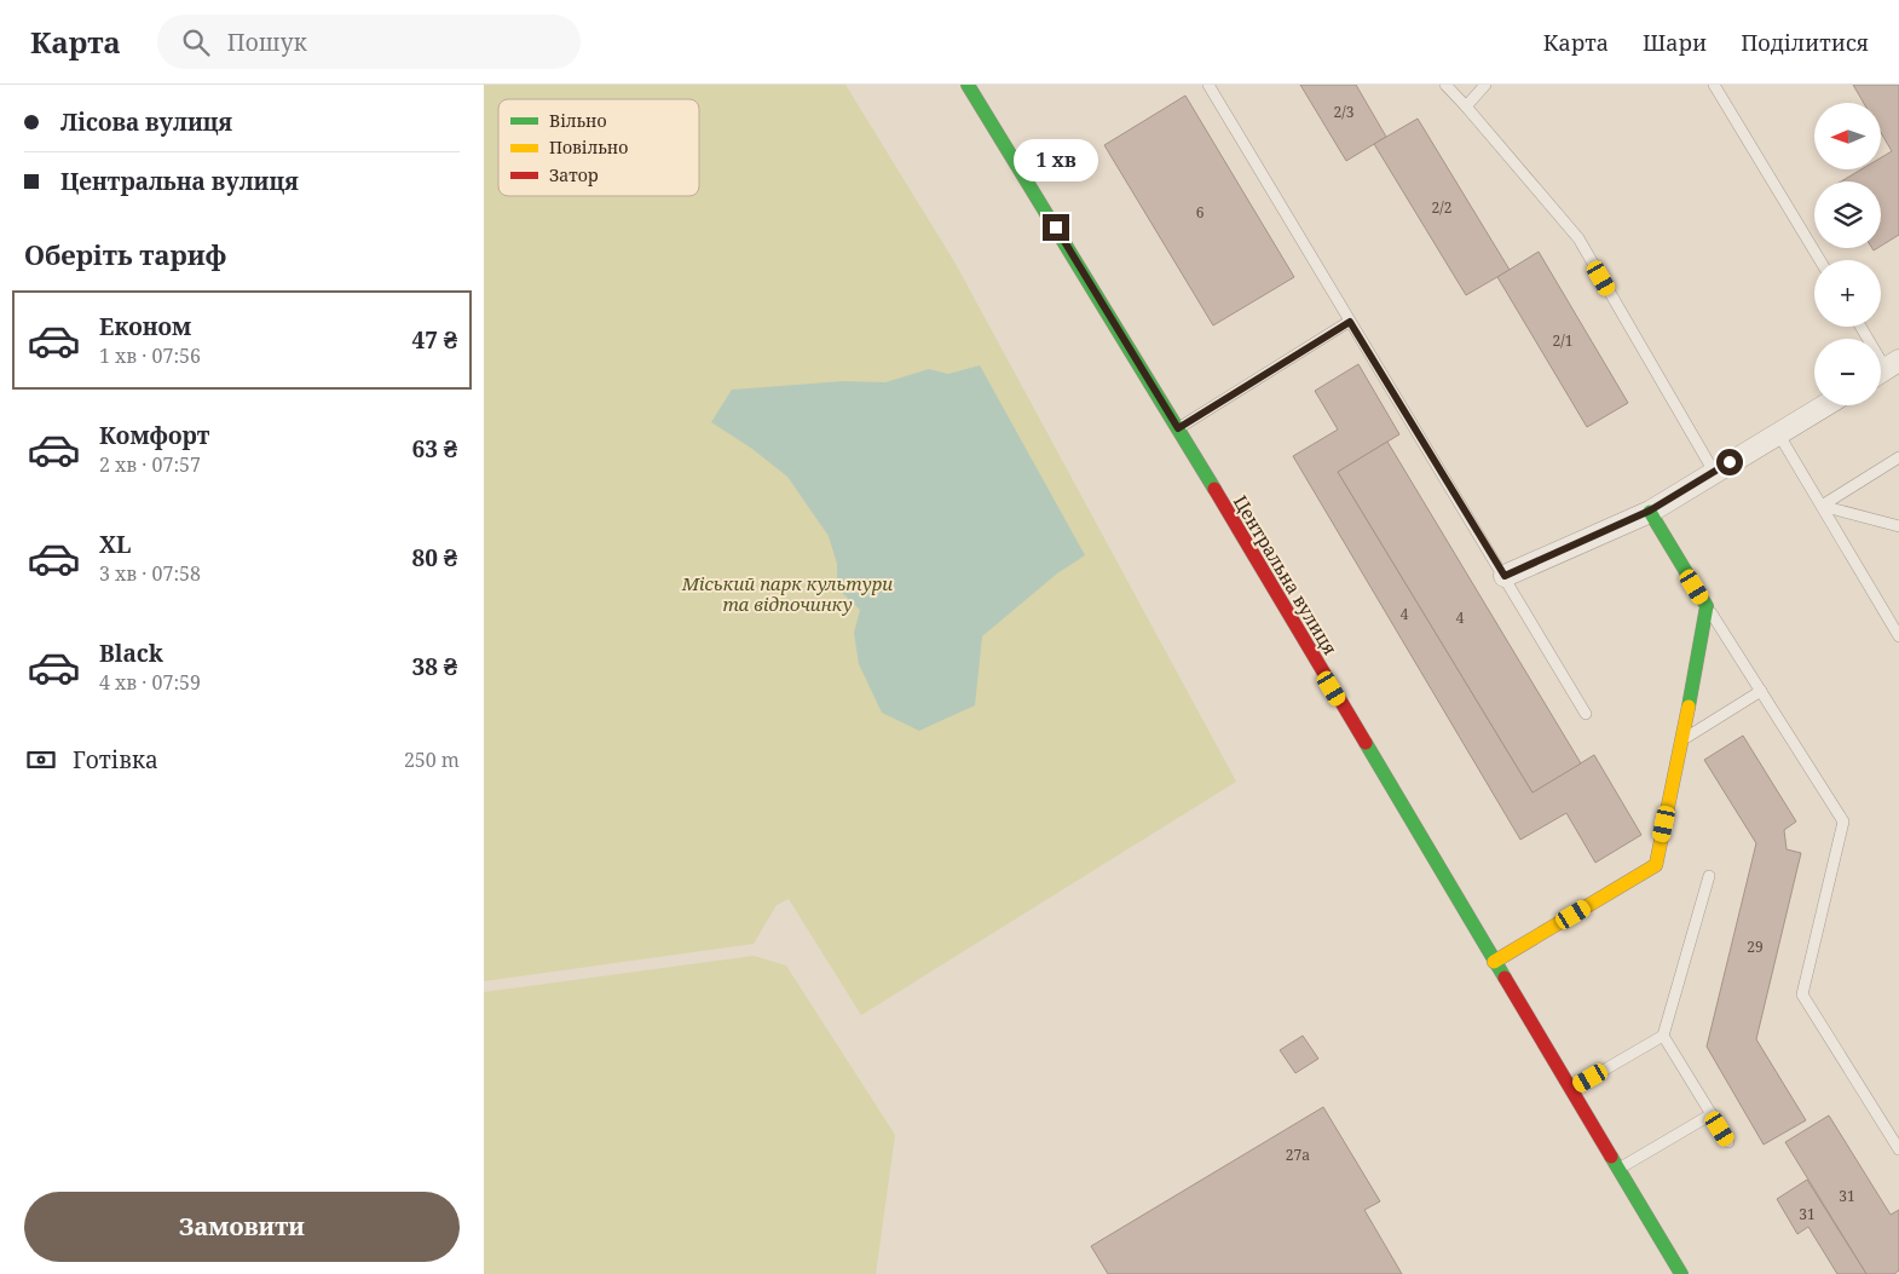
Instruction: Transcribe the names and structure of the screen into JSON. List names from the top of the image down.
{
  "streets": {
    "street": ["Центральна вулиця"]
  },
  "parks": ["Міський парк культури та відпочинку"],
  "house_numbers": [
    "2/3",
    "2/2",
    "6",
    "2/1",
    "4",
    "4",
    "29",
    "27а",
    "31",
    "31"
  ],
  "legend": ["Вільно", "Повільно", "Затор"],
  "north": "left",
  "page": {
    "header": "Карта",
    "search": "Пошук",
    "nav": ["Карта", "Шари", "Поділитися"],
    "banner": ["Лісова вулиця", "Центральна вулиця"],
    "map_buttons": ["+", "−"],
    "bubble": "1 хв",
    "heading": "Оберіть тариф",
    "list": [
      {
        "name": "Економ",
        "note": "1 хв · 07:56",
        "value": "47 ₴"
      },
      {
        "name": "Комфорт",
        "note": "2 хв · 07:57",
        "value": "63 ₴"
      },
      {
        "name": "XL",
        "note": "3 хв · 07:58",
        "value": "80 ₴"
      },
      {
        "name": "Black",
        "note": "4 хв · 07:59",
        "value": "38 ₴"
      }
    ],
    "pay": ["Готівка", "250 m"],
    "buttons": "Замовити"
  }
}
